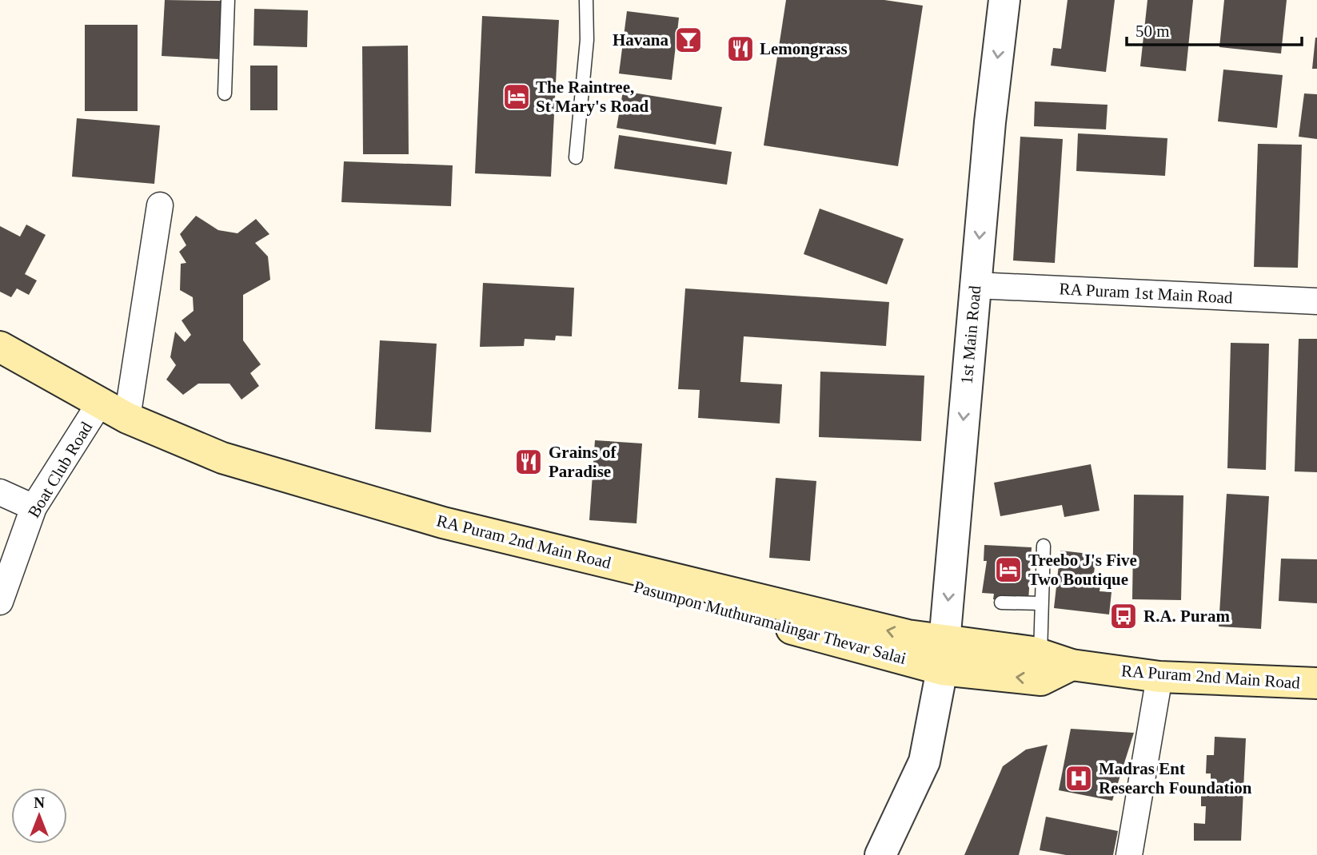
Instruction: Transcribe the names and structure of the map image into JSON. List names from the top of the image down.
{
  "streets": {
    "main road": ["RA Puram 2nd Main Road", "Pasumpon Muthuramalingar Thevar Salai"],
    "street": ["RA Puram 1st Main Road", "1st Main Road", "Boat Club Road"]
  },
  "crossings": [
    ["RA Puram 1st Main Road", "1st Main Road"],
    ["1st Main Road", "RA Puram 2nd Main Road"],
    ["1st Main Road", "Pasumpon Muthuramalingar Thevar Salai"],
    ["Boat Club Road", "RA Puram 2nd Main Road"],
    ["Boat Club Road", "Pasumpon Muthuramalingar Thevar Salai"],
    ["RA Puram 2nd Main Road", "Pasumpon Muthuramalingar Thevar Salai"]
  ],
  "one_way": ["1st Main Road", "RA Puram 2nd Main Road"],
  "places": {
    "bar": ["Havana"],
    "restaurant": ["Lemongrass", "Grains of Paradise"],
    "hotel": ["The Raintree, St Mary's Road", "Treebo J's Five Two Boutique"],
    "bus stop": ["R.A. Puram"],
    "hospital": ["Madras Ent Research Foundation"]
  },
  "scale_bar": "50 m",
  "north": "top"
}
